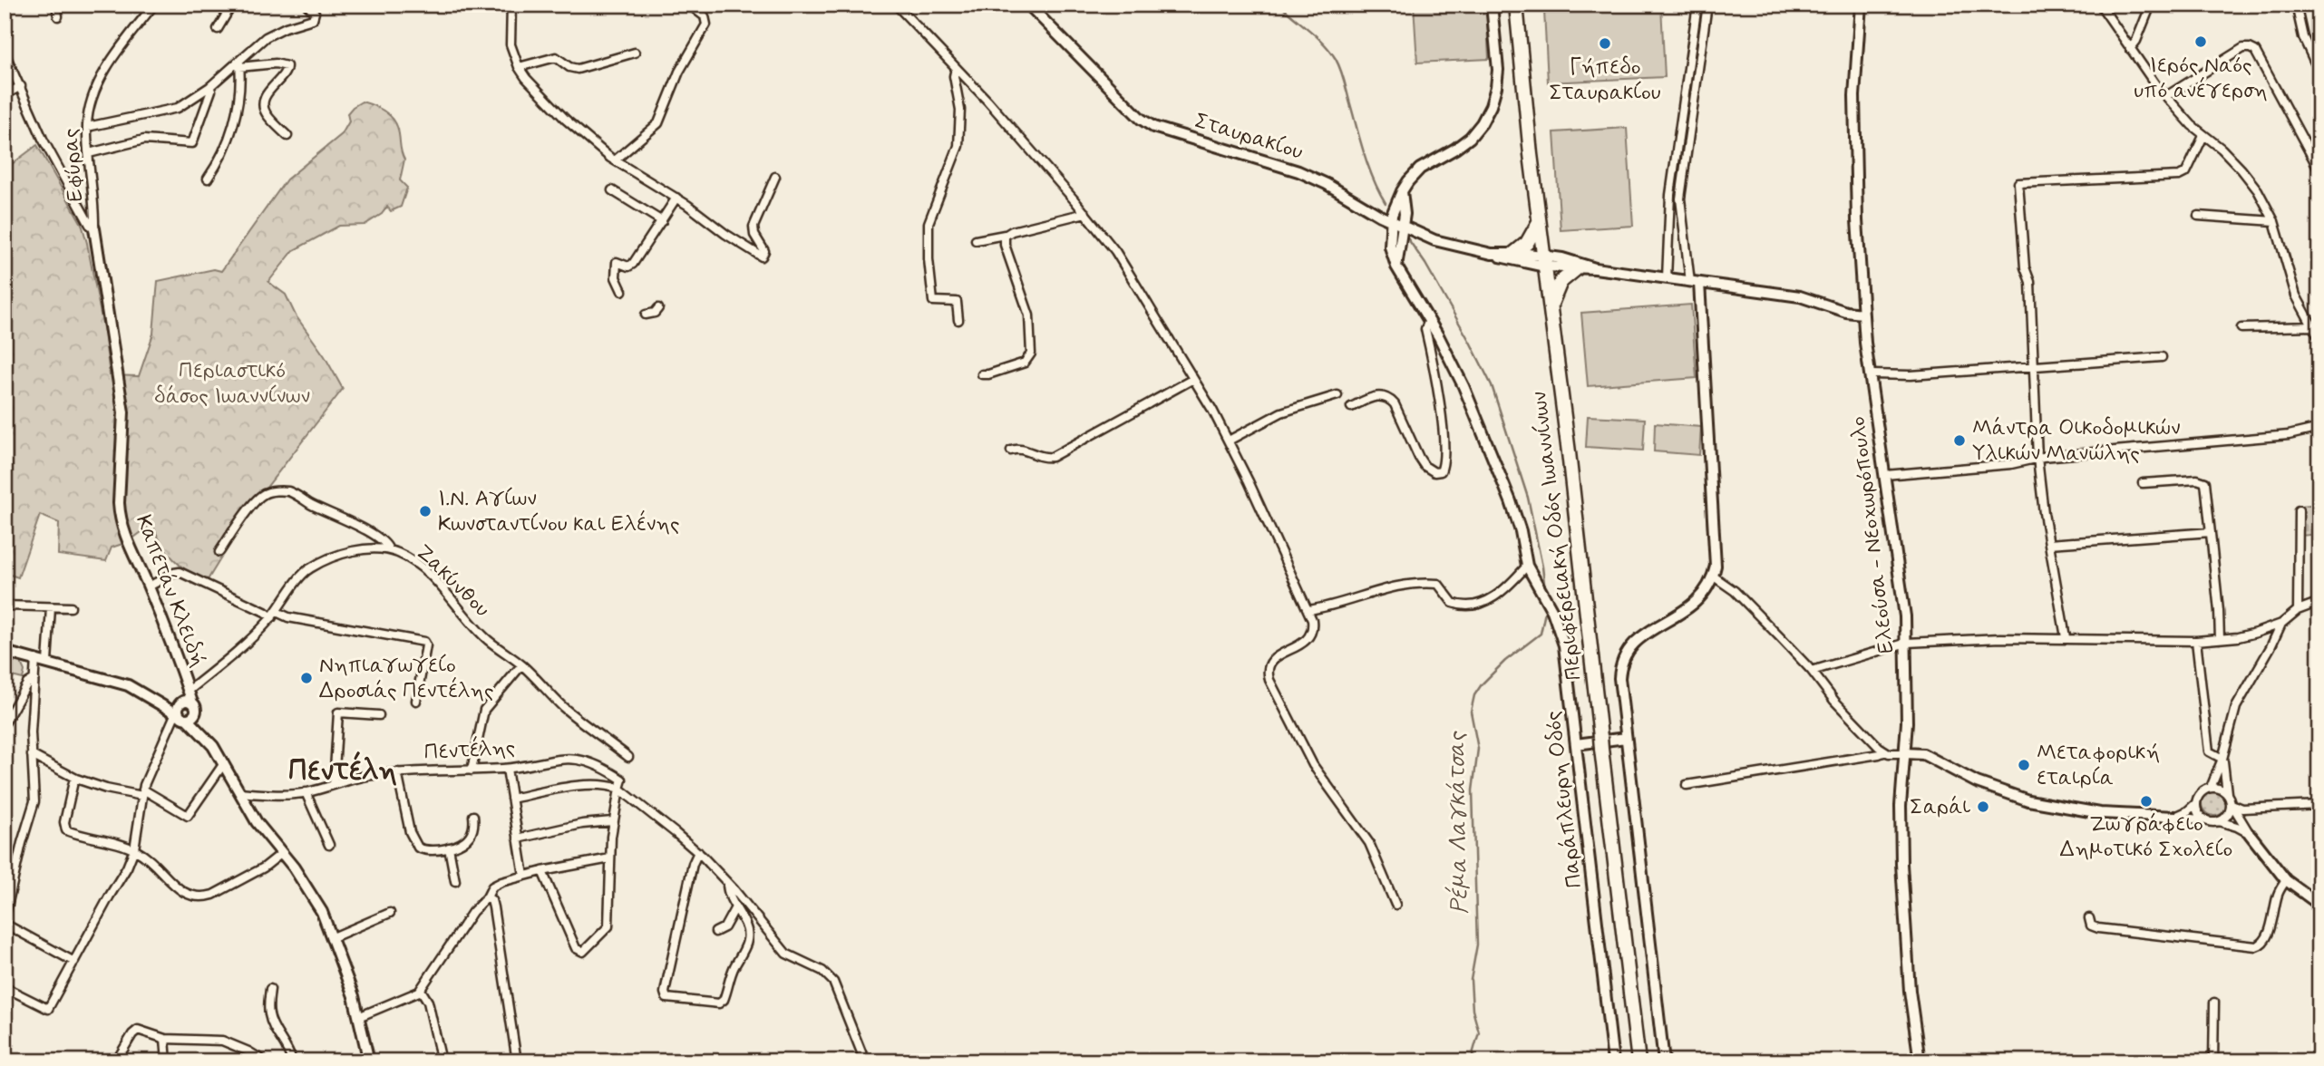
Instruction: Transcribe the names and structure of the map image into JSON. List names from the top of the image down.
{
  "streets": {
    "highway": ["Περιφερειακή Οδός Ιωαννίνων"],
    "street": [
      "Σταυρακίου",
      "Εφύρας",
      "Ελεούσα - Νεοχωρόπουλο",
      "Ζακύνθου",
      "Καπετάν Κλειδή",
      "Πεντέλης",
      "Παράπλευρη Οδός"
    ]
  },
  "crossings": [
    ["Σταυρακίου", "Παράπλευρη Οδός"],
    ["Εφύρας", "Καπετάν Κλειδή"],
    ["Ζακύνθου", "Καπετάν Κλειδή"]
  ],
  "districts": ["Πεντέλη"],
  "water": ["Ρέμα Λαγκάτσας"],
  "parks": ["Περιαστικό δάσος Ιωαννίνων"],
  "places": [
    "Ιερός Ναός υπό ανέγερση",
    "Γήπεδο Σταυρακίου",
    "Μάντρα Οικοδομικών Υλικών Μανώλης",
    "Ι.Ν. Αγίων Κωνσταντίνου και Ελένης",
    "Νηπιαγωγείο Δροσιάς Πεντέλης",
    "Μεταφορική εταιρία",
    "Ζωγράφειο Δημοτικό Σχολείο",
    "Σαράι"
  ]
}
